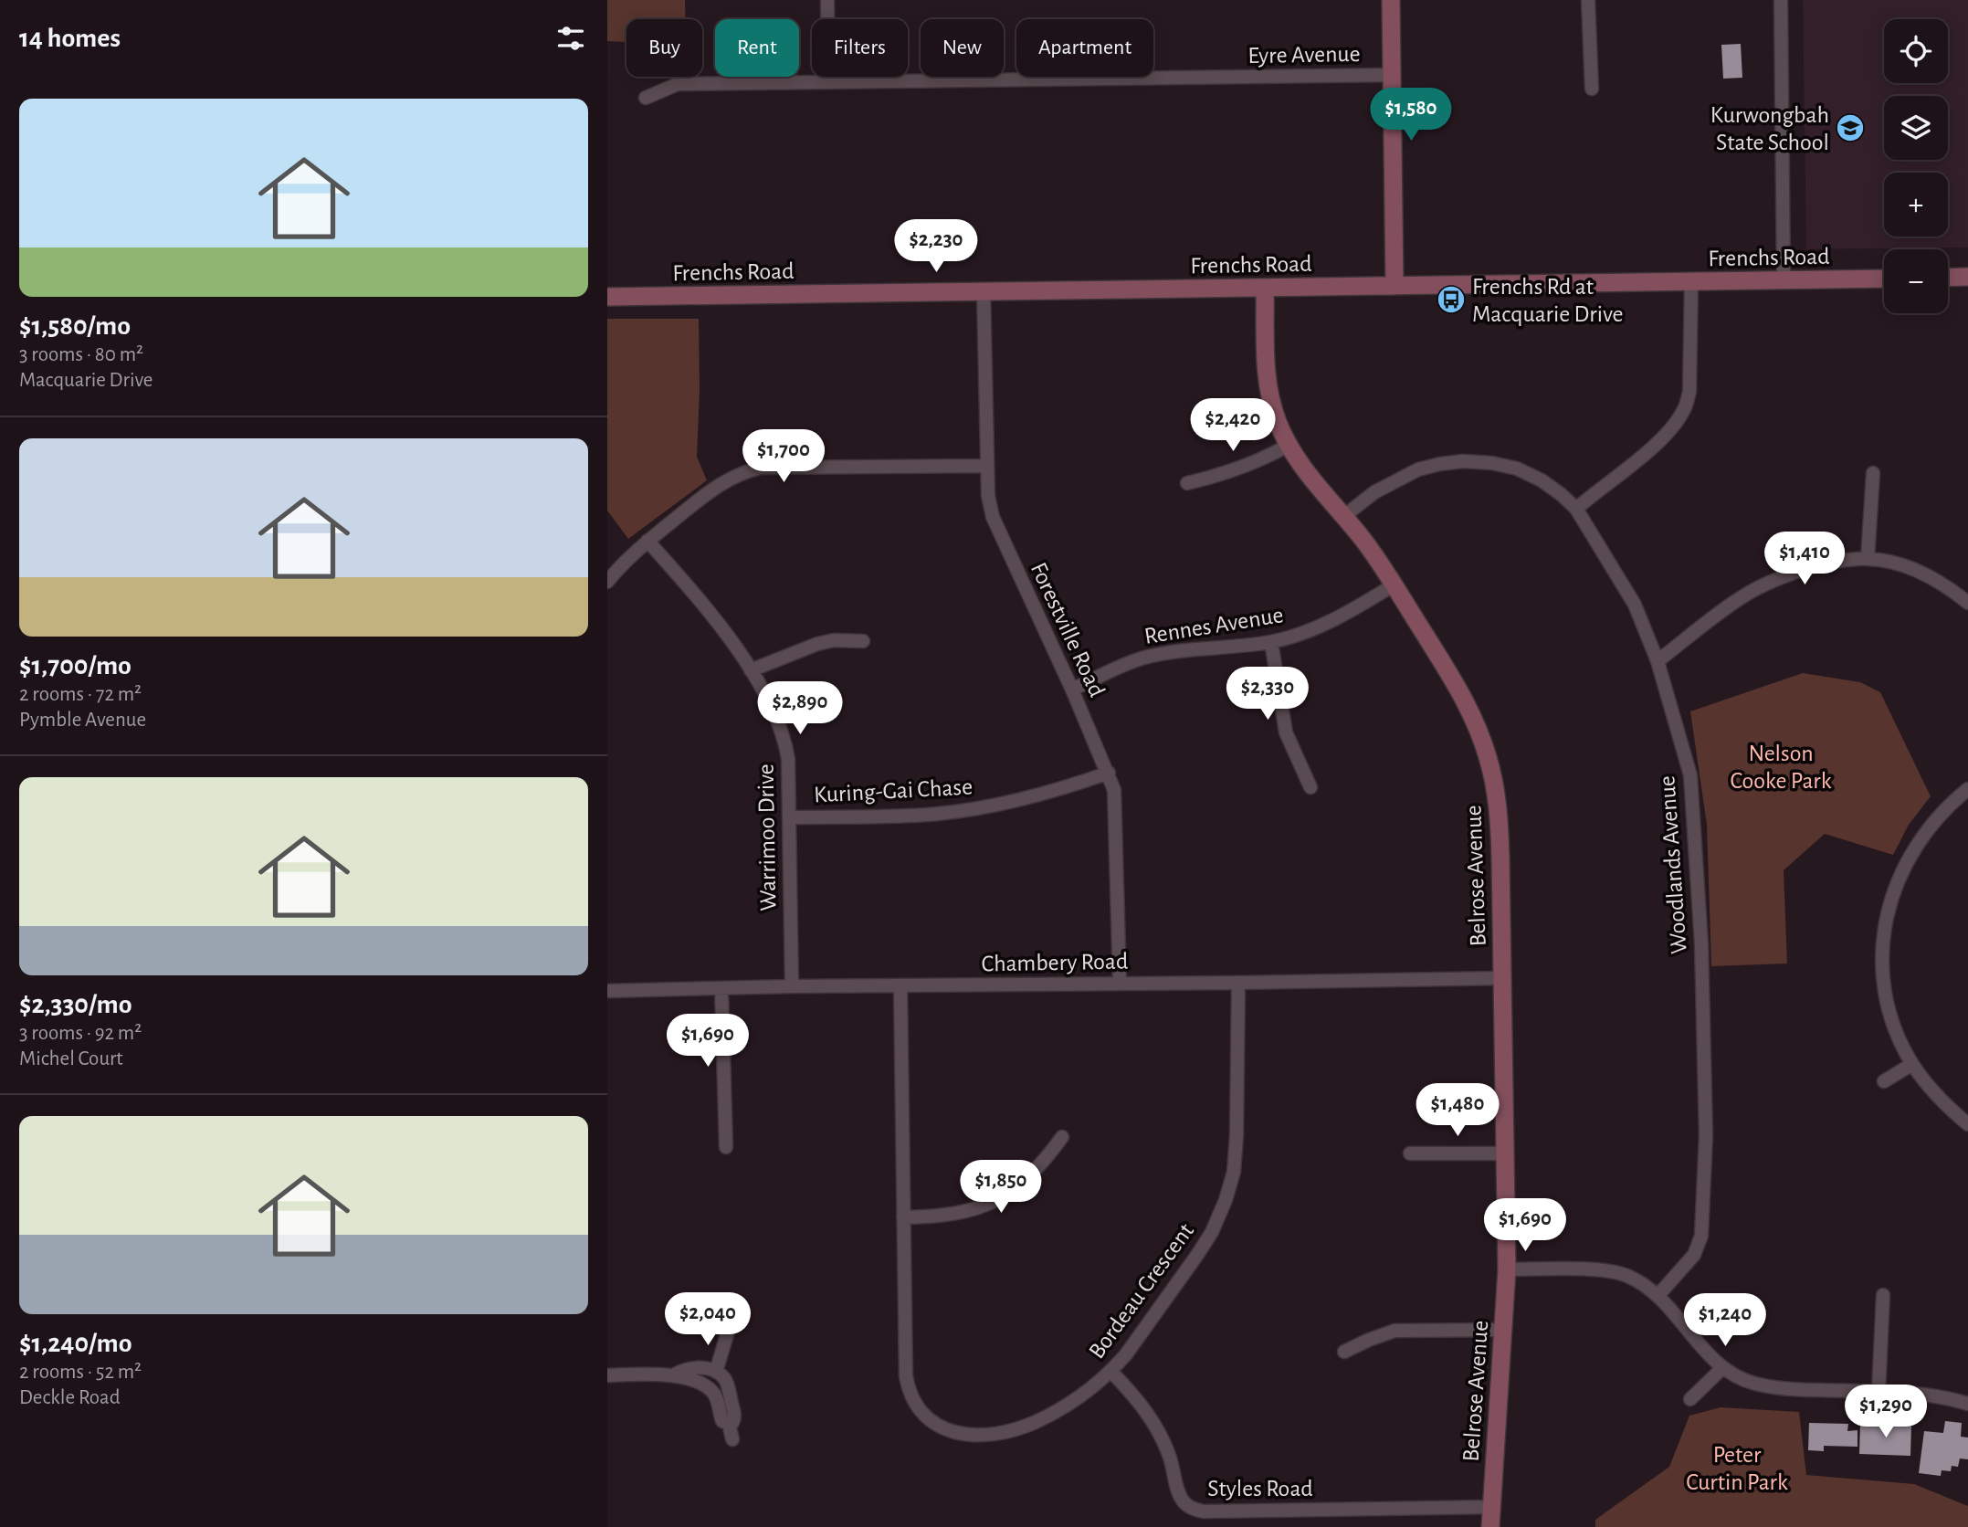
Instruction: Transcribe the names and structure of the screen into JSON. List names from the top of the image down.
{
  "streets": {
    "street": [
      "Eyre Avenue",
      "Frenchs Road",
      "Rennes Avenue",
      "Forestville Road",
      "Kuring-Gai Chase",
      "Warrimoo Drive",
      "Woodlands Avenue",
      "Belrose Avenue",
      "Chambery Road",
      "Bordeau Crescent",
      "Styles Road"
    ]
  },
  "crossings": [
    ["Frenchs Road", "Forestville Road"],
    ["Frenchs Road", "Belrose Avenue"],
    ["Rennes Avenue", "Forestville Road"],
    ["Rennes Avenue", "Belrose Avenue"],
    ["Forestville Road", "Kuring-Gai Chase"],
    ["Forestville Road", "Chambery Road"],
    ["Kuring-Gai Chase", "Warrimoo Drive"],
    ["Warrimoo Drive", "Chambery Road"],
    ["Woodlands Avenue", "Belrose Avenue"],
    ["Belrose Avenue", "Chambery Road"],
    ["Belrose Avenue", "Styles Road"],
    ["Chambery Road", "Bordeau Crescent"],
    ["Bordeau Crescent", "Styles Road"]
  ],
  "parks": ["Nelson Cooke Park", "Peter Curtin Park"],
  "places": {
    "school or university": ["Kurwongbah State School"],
    "bus stop": ["Frenchs Rd at Macquarie Drive"]
  },
  "page": {
    "heading": "14 homes",
    "map_buttons": ["+", "−"],
    "chip": [
      "Buy",
      "Rent",
      "Filters",
      "New",
      "Apartment"
    ],
    "list": [
      {
        "name": "$1,580/mo",
        "note": "3 rooms · 80 m² · Macquarie Drive"
      },
      {
        "name": "$1,700/mo",
        "note": "2 rooms · 72 m² · Pymble Avenue"
      },
      {
        "name": "$2,330/mo",
        "note": "3 rooms · 92 m² · Michel Court"
      },
      {
        "name": "$1,240/mo",
        "note": "2 rooms · 52 m² · Deckle Road"
      }
    ],
    "price": [
      "$1,580",
      "$2,230",
      "$2,420",
      "$1,700",
      "$1,410",
      "$2,330",
      "$2,890",
      "$1,690",
      "$1,480",
      "$1,850",
      "$1,690",
      "$2,040",
      "$1,240",
      "$1,290"
    ]
  }
}
